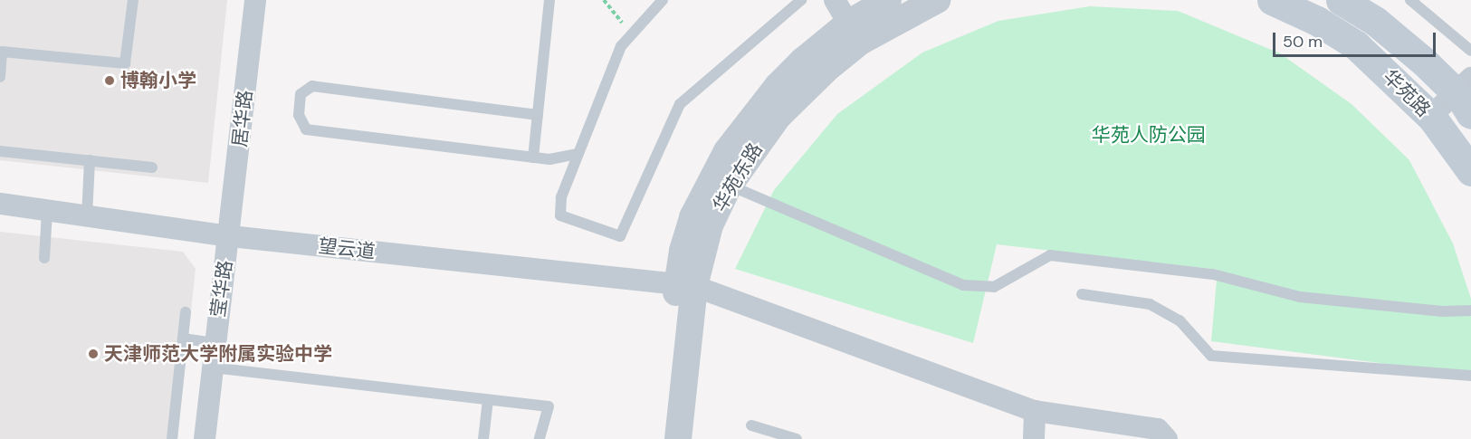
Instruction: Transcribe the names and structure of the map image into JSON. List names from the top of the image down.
{
  "streets": {
    "main road": ["华苑路"],
    "street": [
      "居华路",
      "华苑东路",
      "望云道",
      "莹华路"
    ]
  },
  "crossings": [
    ["居华路", "望云道"],
    ["居华路", "莹华路"],
    ["华苑东路", "望云道"],
    ["望云道", "莹华路"]
  ],
  "parks": ["华苑人防公园"],
  "places": ["博翰小学", "天津师范大学附属实验中学"],
  "scale_bar": "50 m"
}
